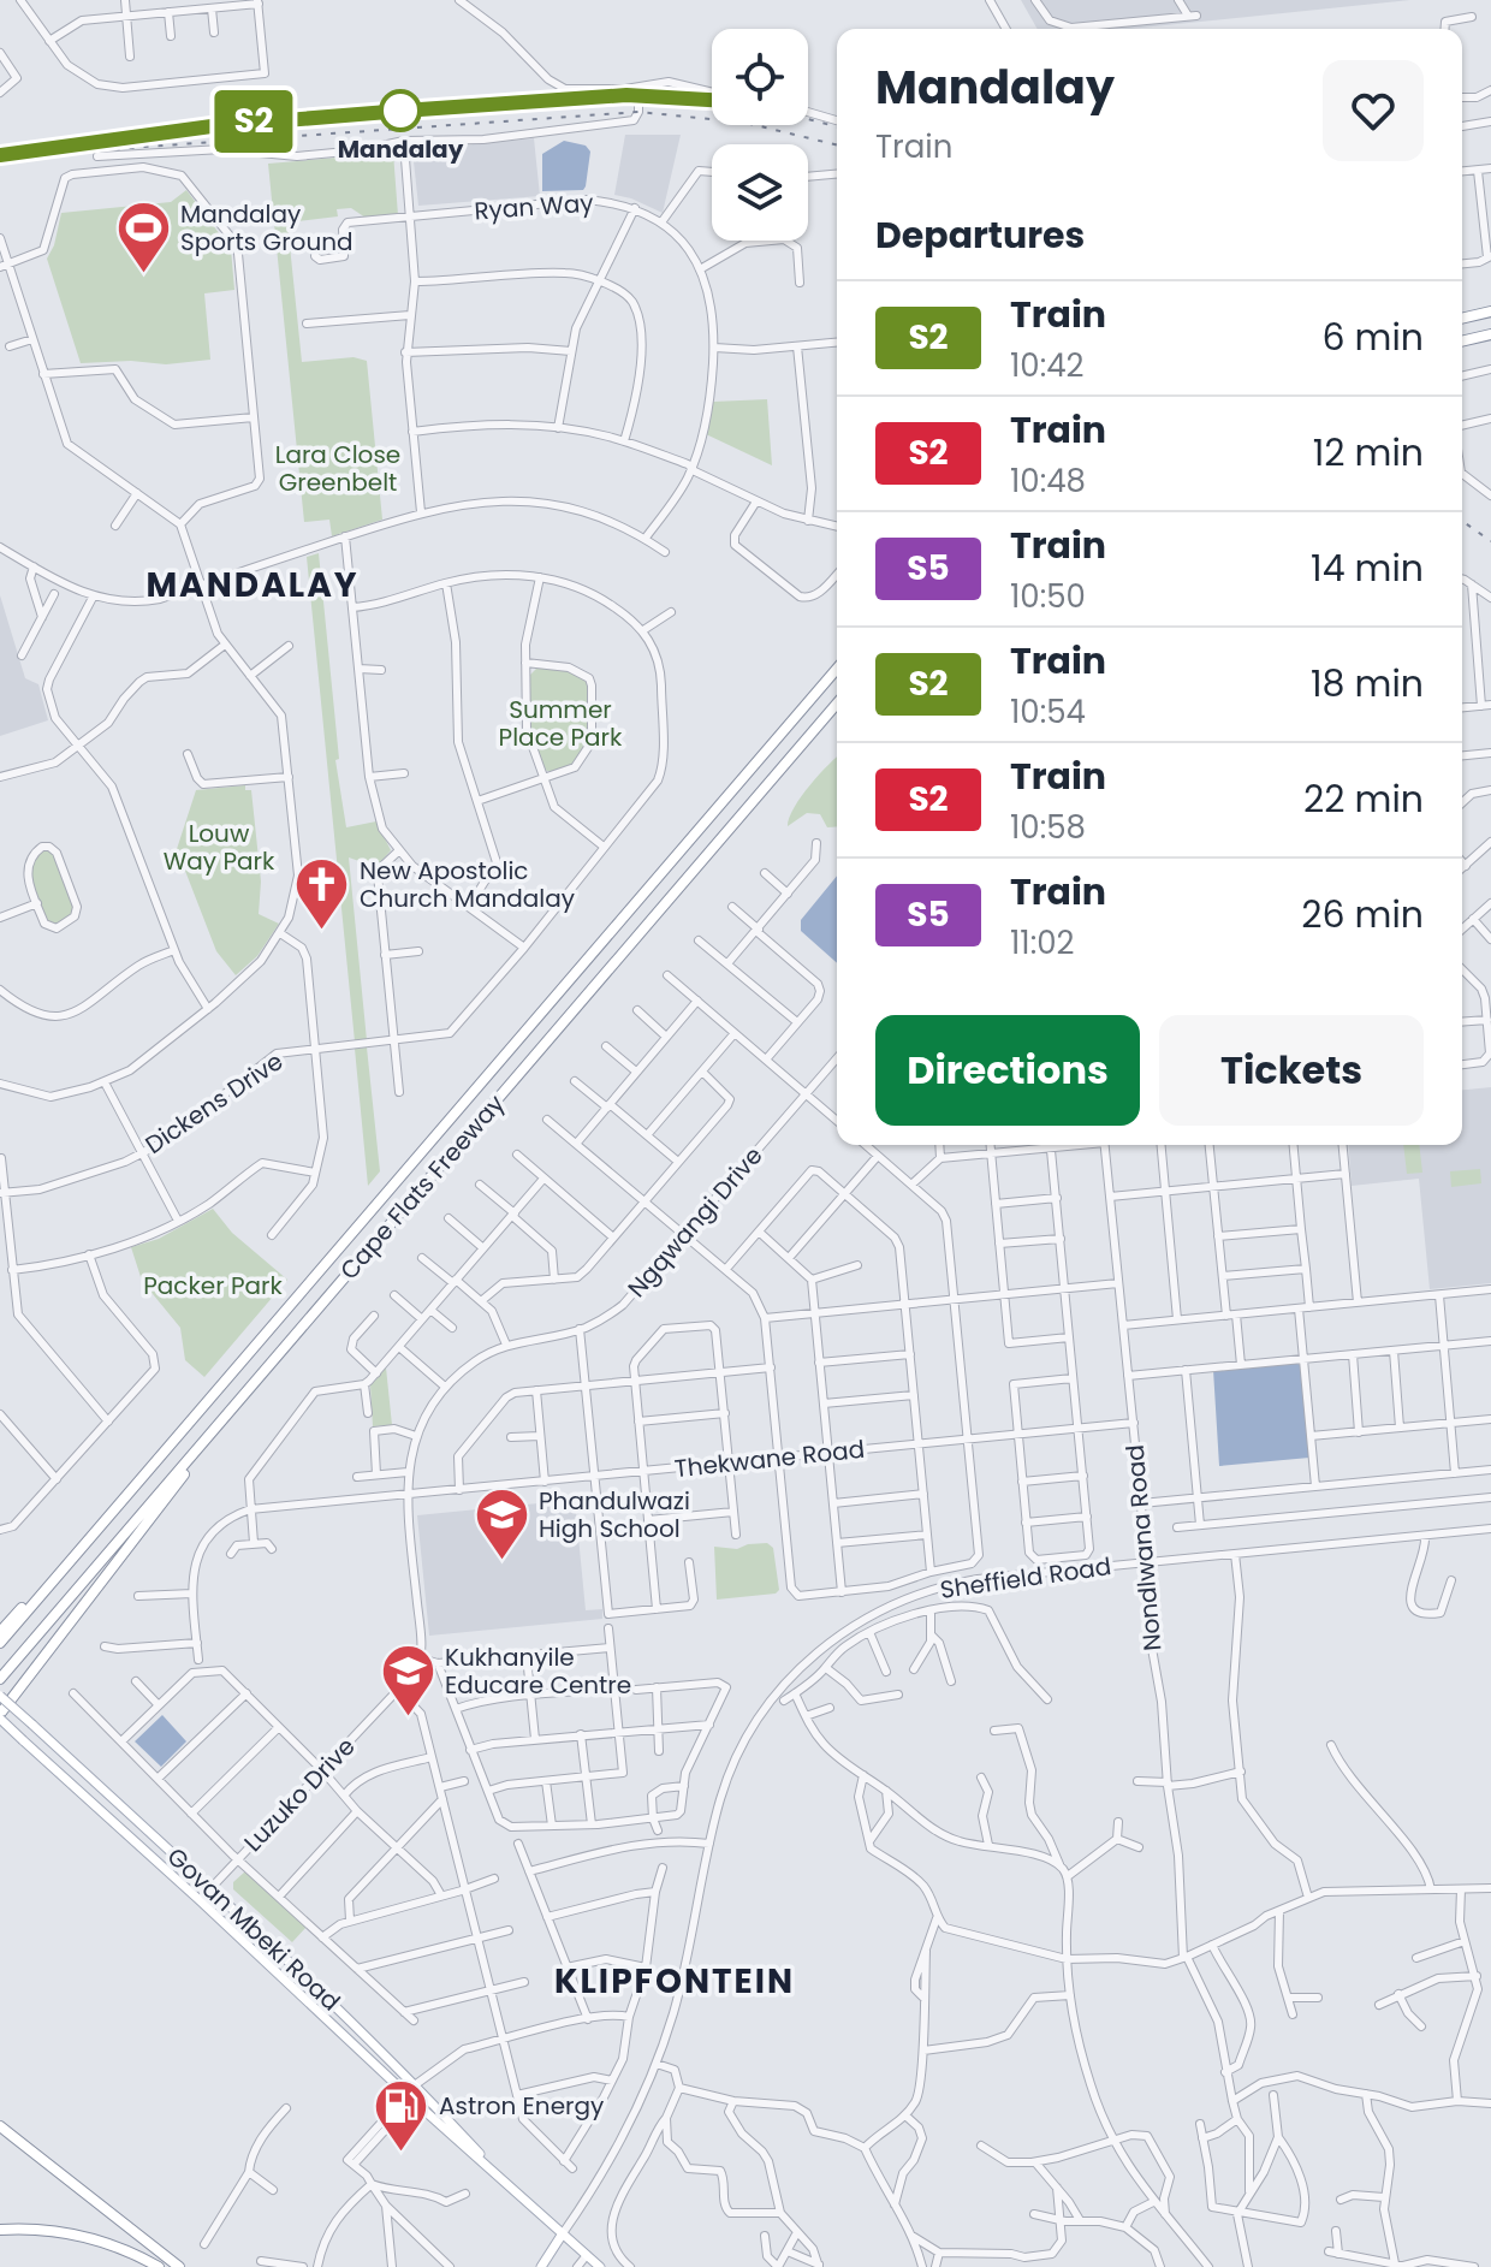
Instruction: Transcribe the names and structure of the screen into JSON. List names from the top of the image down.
{
  "streets": {
    "highway": ["Cape Flats Freeway"],
    "main road": ["Govan Mbeki Road"],
    "street": [
      "Ryan Way",
      "Dickens Drive",
      "Ngqwangi Drive",
      "Thekwane Road",
      "Nondlwana Road",
      "Sheffield Road",
      "Luzuko Drive"
    ]
  },
  "crossings": [
    ["Ngqwangi Drive", "Thekwane Road"],
    ["Thekwane Road", "Nondlwana Road"],
    ["Nondlwana Road", "Sheffield Road"],
    ["Sheffield Road", "Govan Mbeki Road"],
    ["Luzuko Drive", "Govan Mbeki Road"]
  ],
  "districts": ["MANDALAY", "KLIPFONTEIN"],
  "parks": [
    "Lara Close Greenbelt",
    "Summer Place Park",
    "Louw Way Park",
    "Packer Park"
  ],
  "places": {
    "other": ["Mandalay"],
    "sports": ["Mandalay Sports Ground"],
    "church": ["New Apostolic Church Mandalay"],
    "school or university": ["Phandulwazi High School", "Kukhanyile Educare Centre"],
    "fuel station": ["Astron Energy"]
  },
  "page": {
    "on_map": "S2",
    "heading": [
      ["Mandalay", "Train"],
      "Departures"
    ],
    "list": [
      {
        "mark": "S2",
        "name": "Train",
        "note": "10:42",
        "value": "6 min"
      },
      {
        "mark": "S2",
        "name": "Train",
        "note": "10:48",
        "value": "12 min"
      },
      {
        "mark": "S5",
        "name": "Train",
        "note": "10:50",
        "value": "14 min"
      },
      {
        "mark": "S2",
        "name": "Train",
        "note": "10:54",
        "value": "18 min"
      },
      {
        "mark": "S2",
        "name": "Train",
        "note": "10:58",
        "value": "22 min"
      },
      {
        "mark": "S5",
        "name": "Train",
        "note": "11:02",
        "value": "26 min"
      }
    ],
    "buttons": ["Directions", "Tickets"]
  }
}
